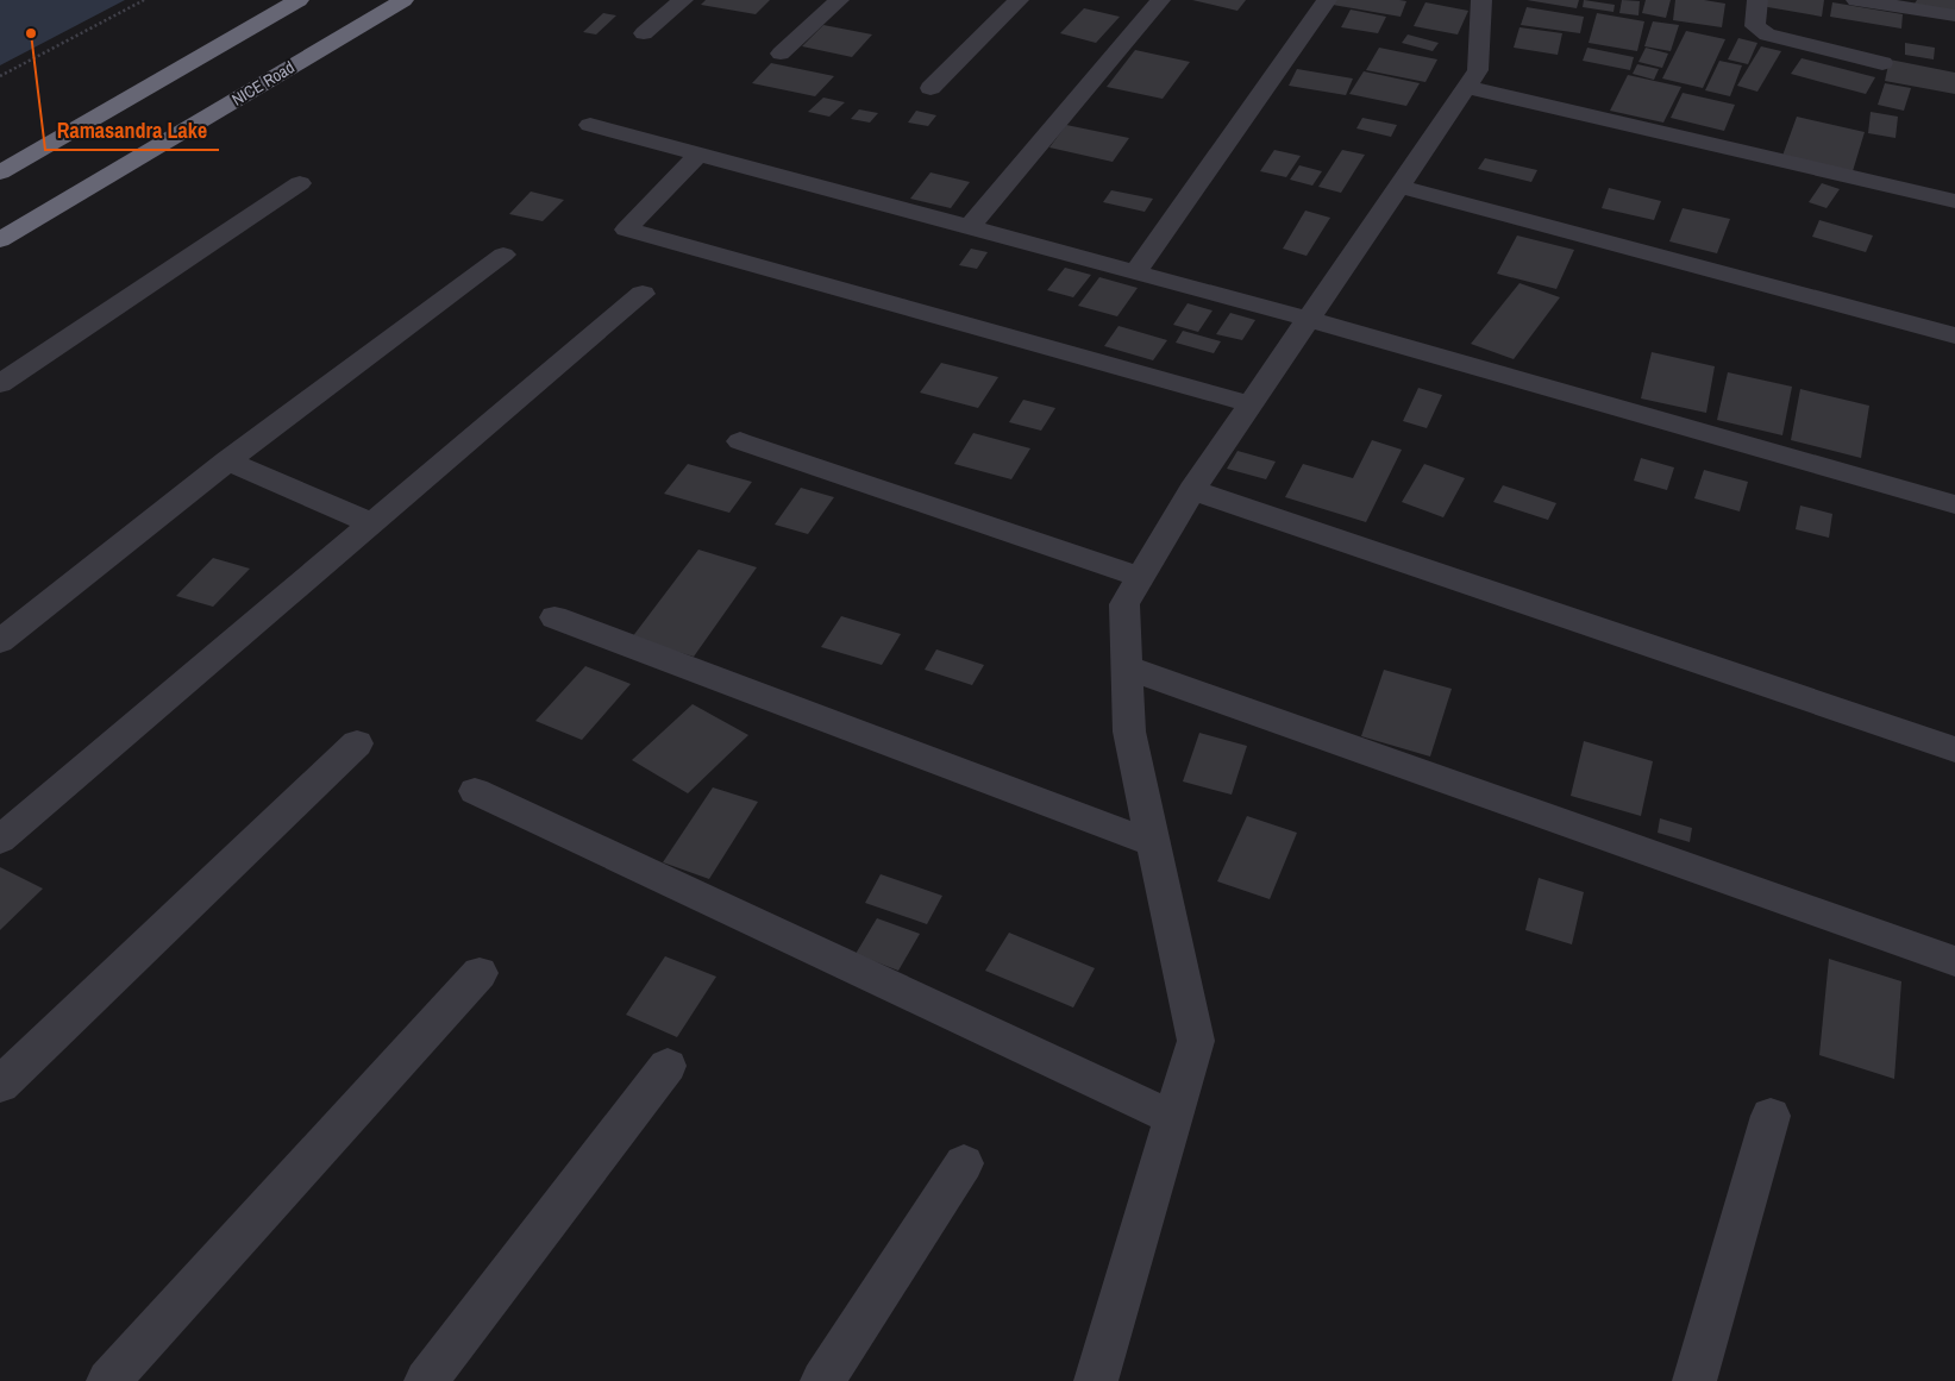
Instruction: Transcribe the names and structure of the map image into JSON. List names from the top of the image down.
{
  "streets": {
    "highway": ["NICE Road"]
  },
  "places": ["Ramasandra Lake"]
}
